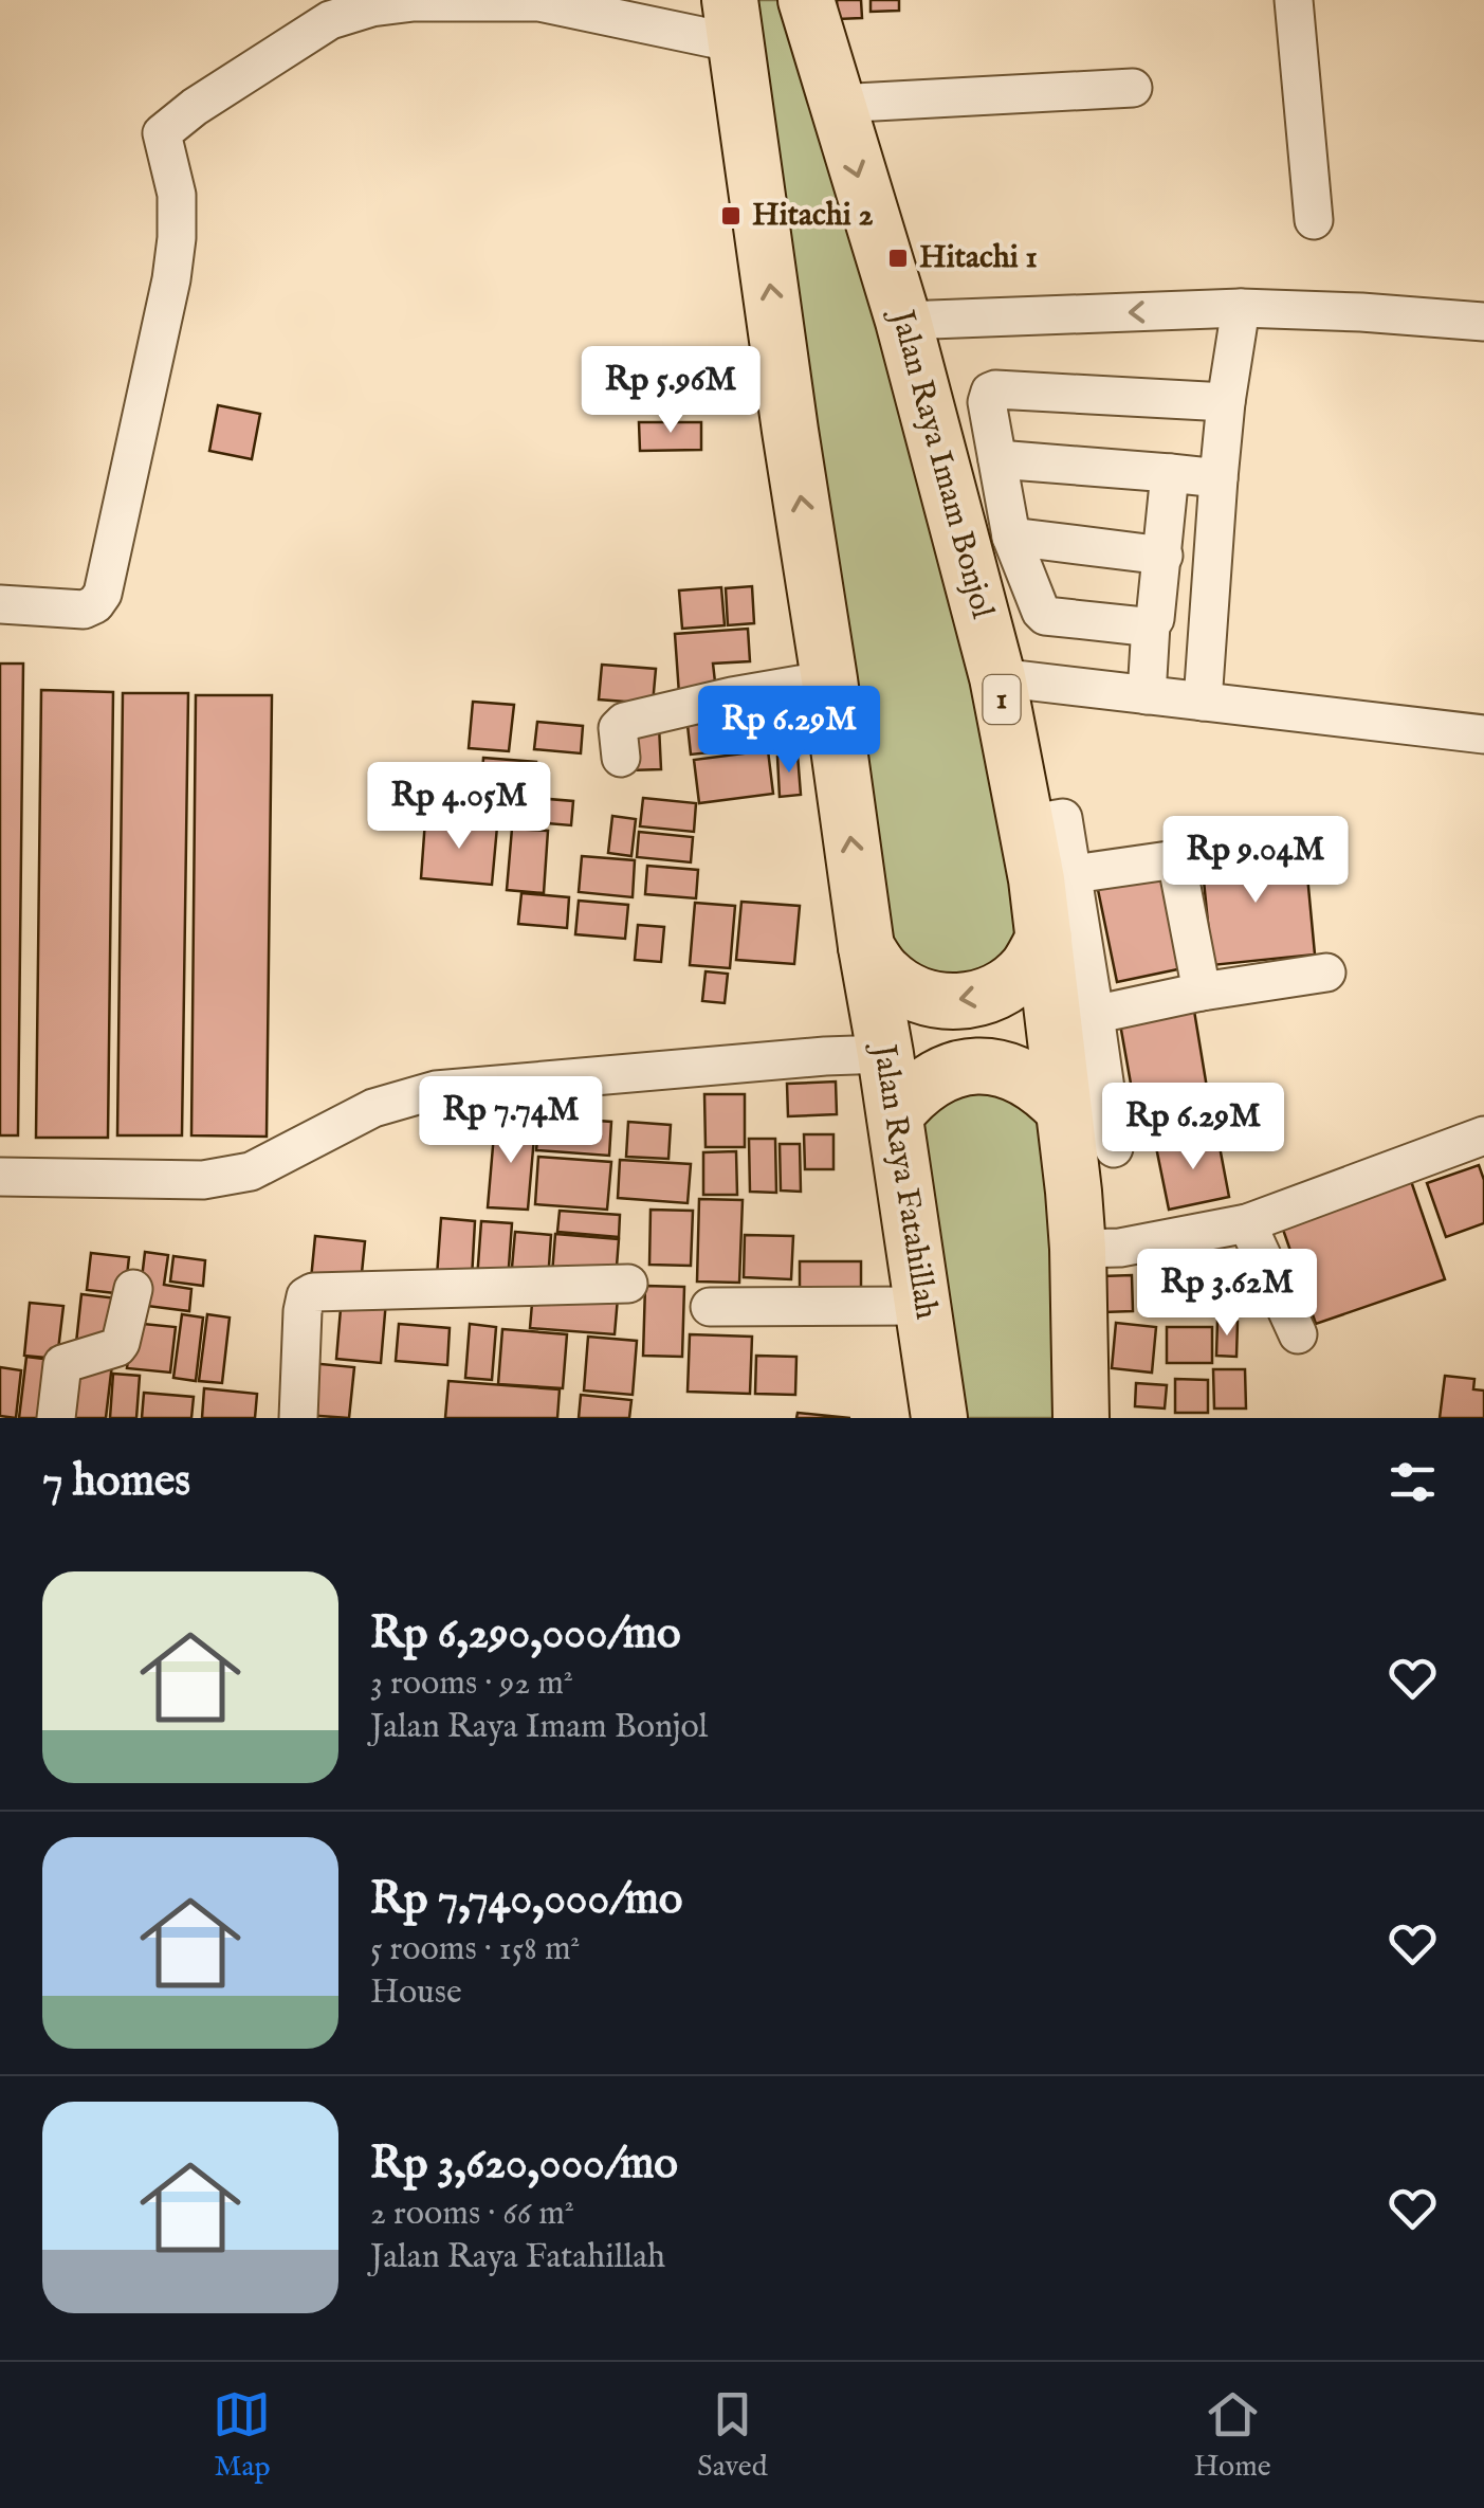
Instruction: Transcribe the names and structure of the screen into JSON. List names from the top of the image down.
{
  "streets": {
    "highway": ["Jalan Raya Imam Bonjol", "1", "Jalan Raya Fatahillah"]
  },
  "crossings": [
    ["Jalan Raya Imam Bonjol", "1"]
  ],
  "places": {
    "transit": ["Hitachi 2", "Hitachi 1"]
  },
  "page": {
    "price": [
      "Rp 5.96M",
      "Rp 6.29M",
      "Rp 4.05M",
      "Rp 9.04M",
      "Rp 7.74M",
      "Rp 6.29M",
      "Rp 3.62M"
    ],
    "heading": "7 homes",
    "list": [
      {
        "name": "Rp 6,290,000/mo",
        "note": "3 rooms · 92 m² · Jalan Raya Imam Bonjol"
      },
      {
        "name": "Rp 7,740,000/mo",
        "note": "5 rooms · 158 m² · House"
      },
      {
        "name": "Rp 3,620,000/mo",
        "note": "2 rooms · 66 m² · Jalan Raya Fatahillah"
      }
    ],
    "tabs": ["Map", "Saved", "Home"]
  }
}
